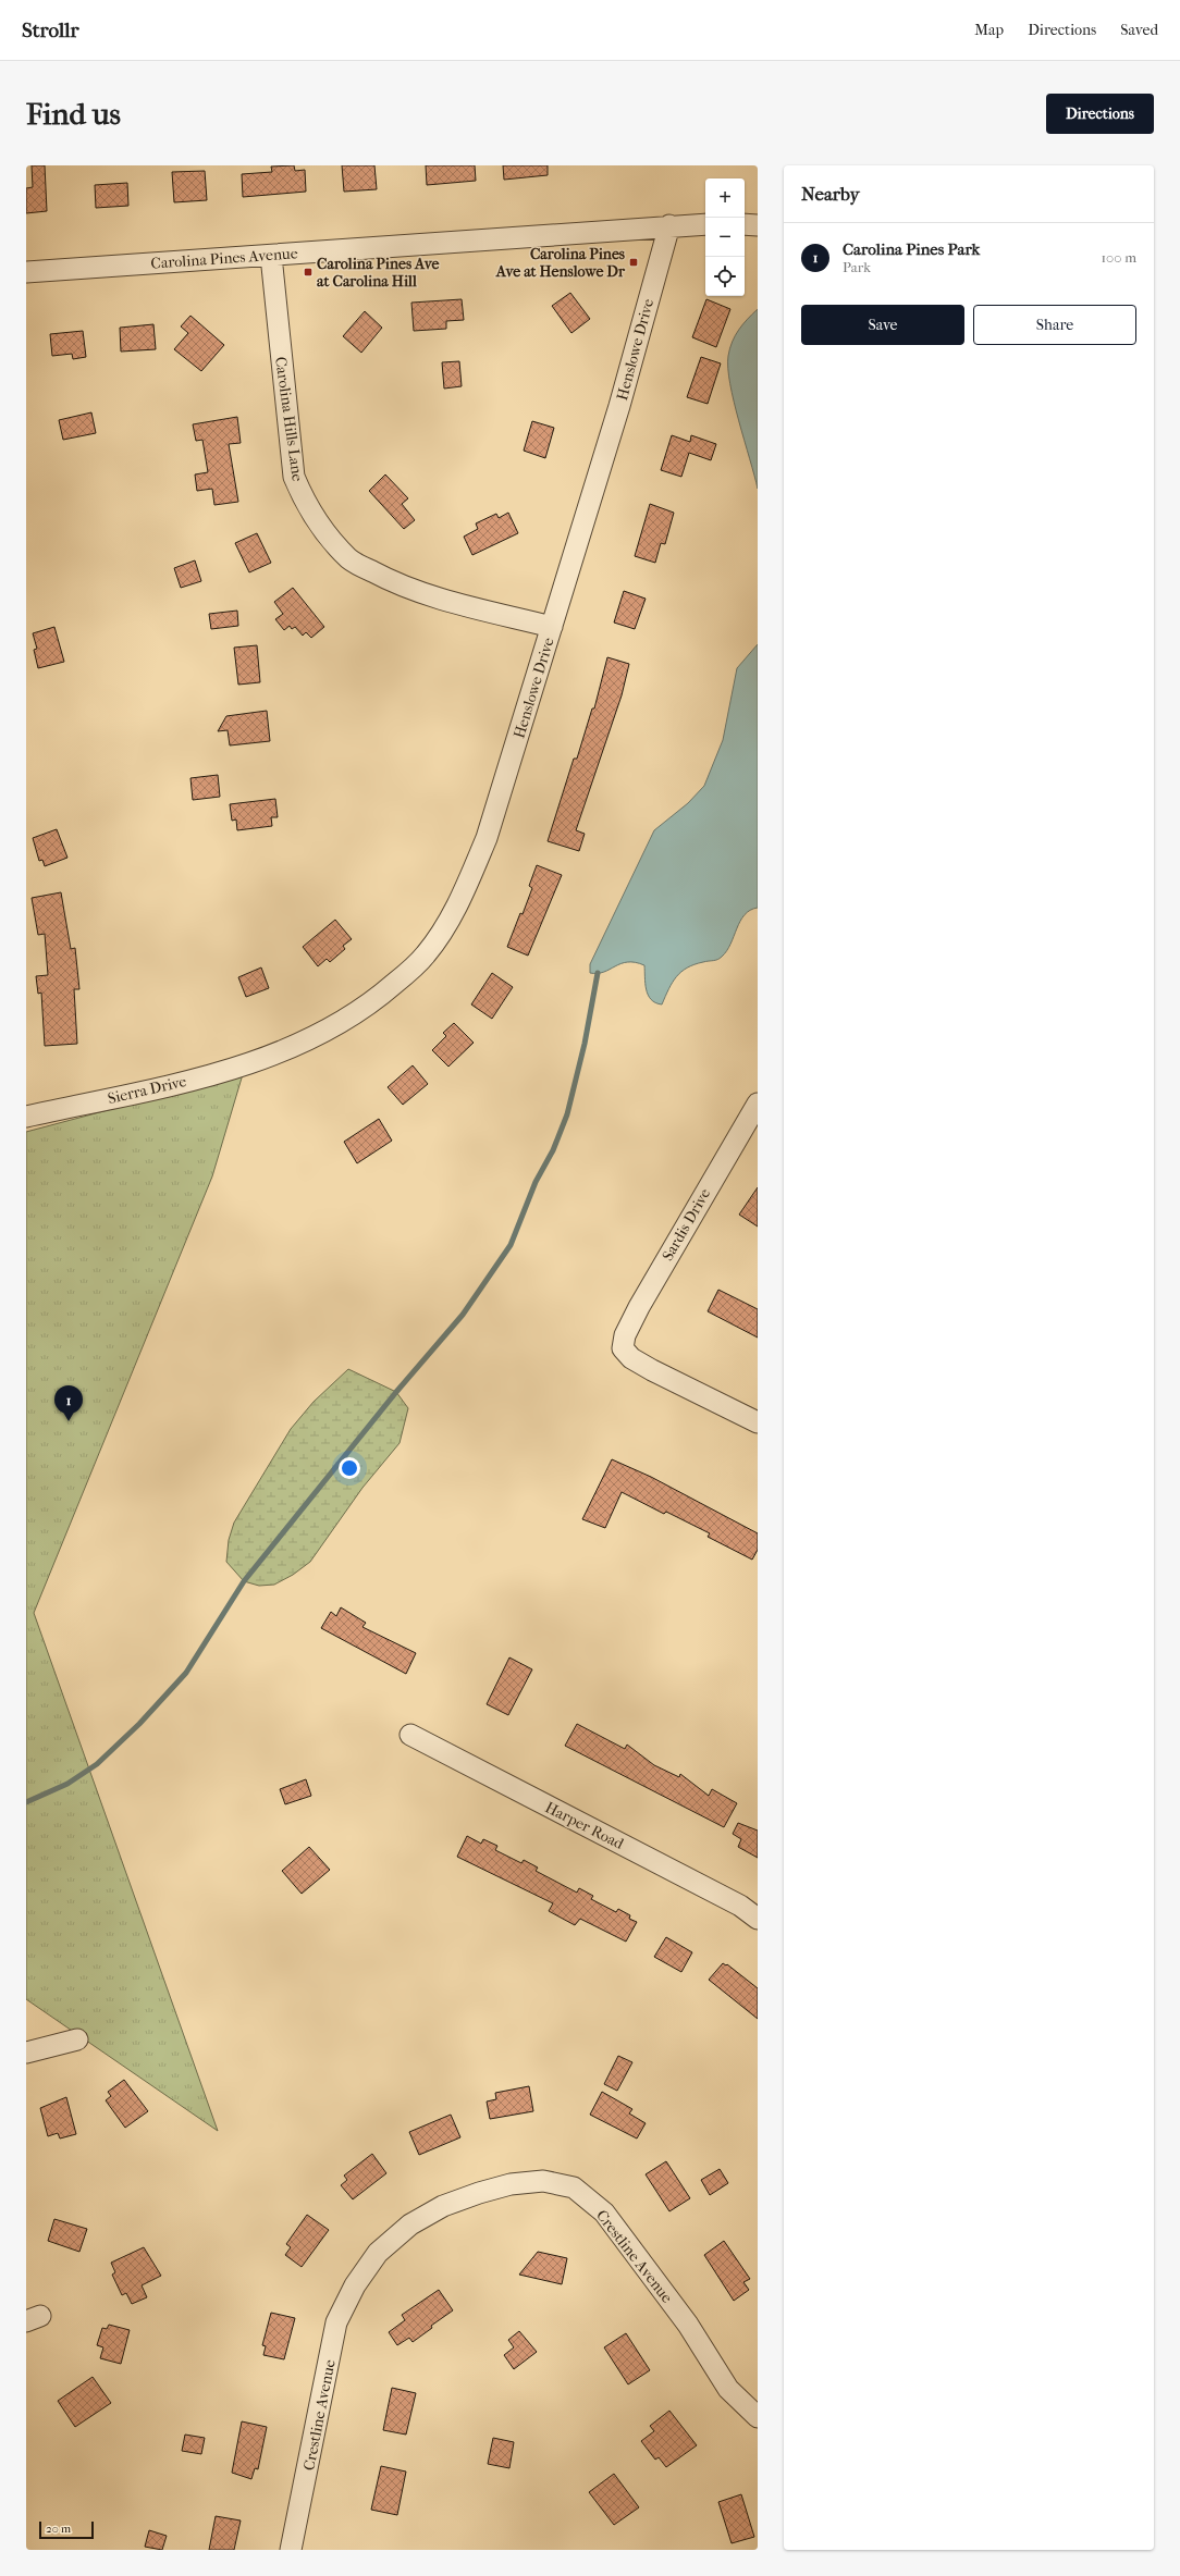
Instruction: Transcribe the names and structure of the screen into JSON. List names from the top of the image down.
{
  "streets": {
    "street": [
      "Carolina Pines Avenue",
      "Henslowe Drive",
      "Carolina Hills Lane",
      "Sierra Drive",
      "Sardis Drive",
      "Harper Road",
      "Crestline Avenue"
    ]
  },
  "crossings": [
    ["Carolina Pines Avenue", "Henslowe Drive"],
    ["Carolina Pines Avenue", "Carolina Hills Lane"],
    ["Henslowe Drive", "Carolina Hills Lane"],
    ["Henslowe Drive", "Sierra Drive"]
  ],
  "places": {
    "transit": ["Carolina Pines Ave at Henslowe Dr", "Carolina Pines Ave at Carolina Hill"]
  },
  "scale_bar": "20 m",
  "page": {
    "header": "Strollr",
    "nav": ["Map", "Directions", "Saved"],
    "buttons": [
      "Directions",
      ["Save", "Share"]
    ],
    "title": "Find us",
    "heading": "Nearby",
    "map_buttons": ["+", "−"],
    "list": [
      {
        "mark": "1",
        "name": "Carolina Pines Park",
        "note": "Park",
        "value": "100 m"
      }
    ],
    "pins": "1",
    "scale": "20 m"
  }
}
